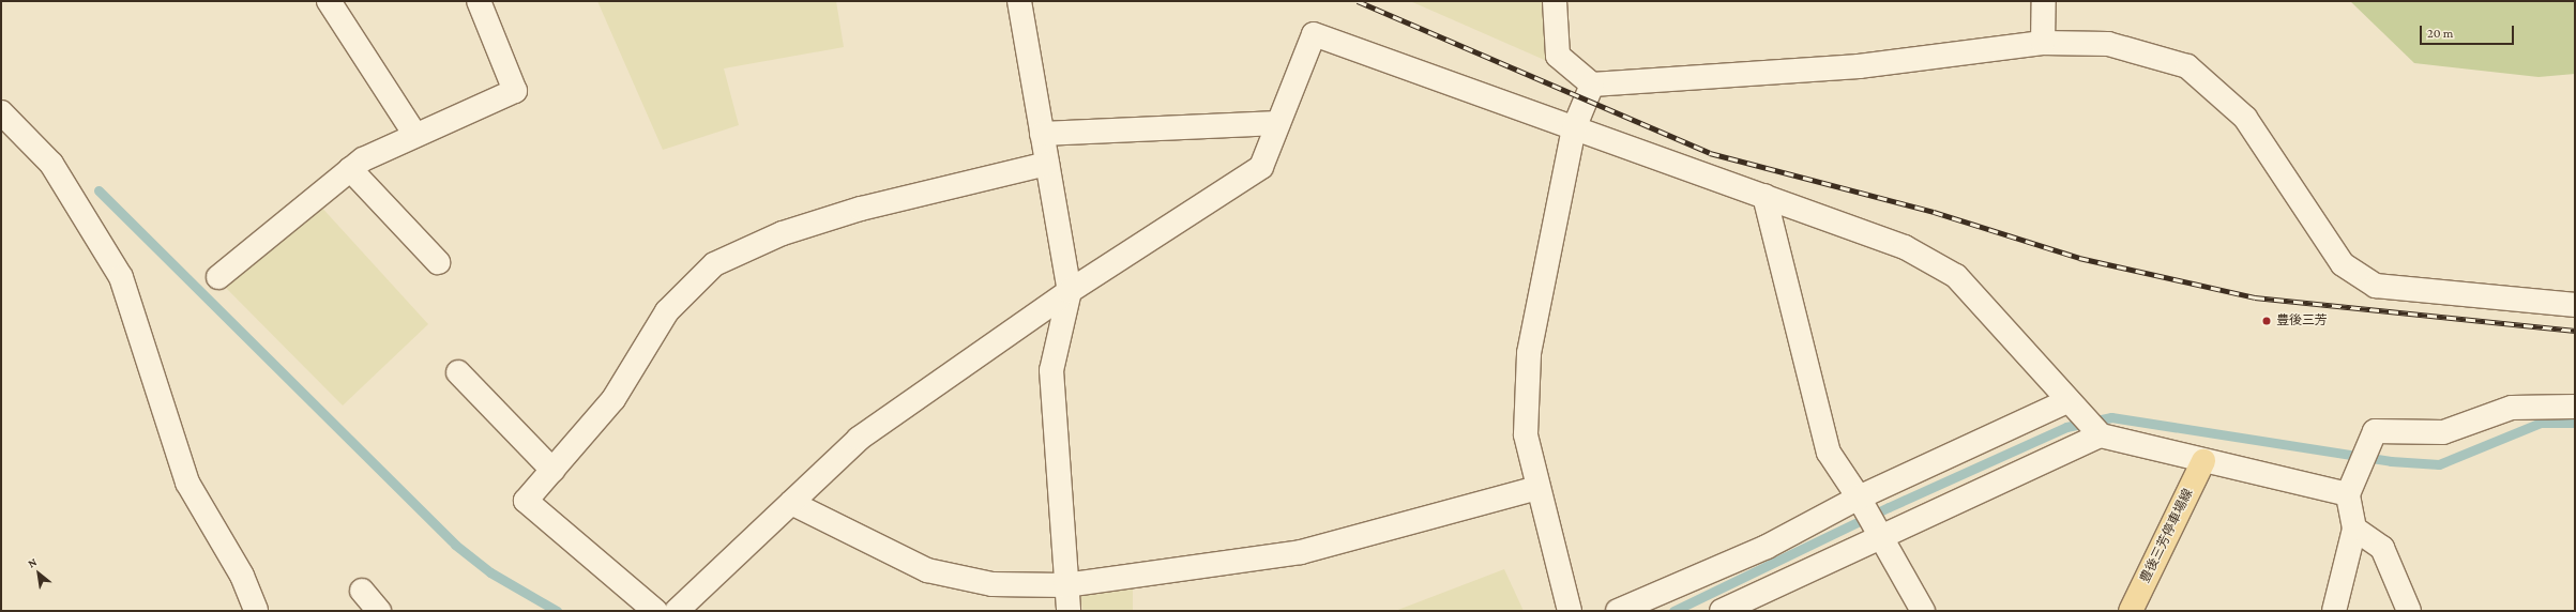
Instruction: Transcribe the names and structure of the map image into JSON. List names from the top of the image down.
{
  "streets": {
    "main road": ["豊後三芳停車場線"]
  },
  "places": ["豊後三芳"],
  "scale_bar": "20 m",
  "north": "top left"
}
